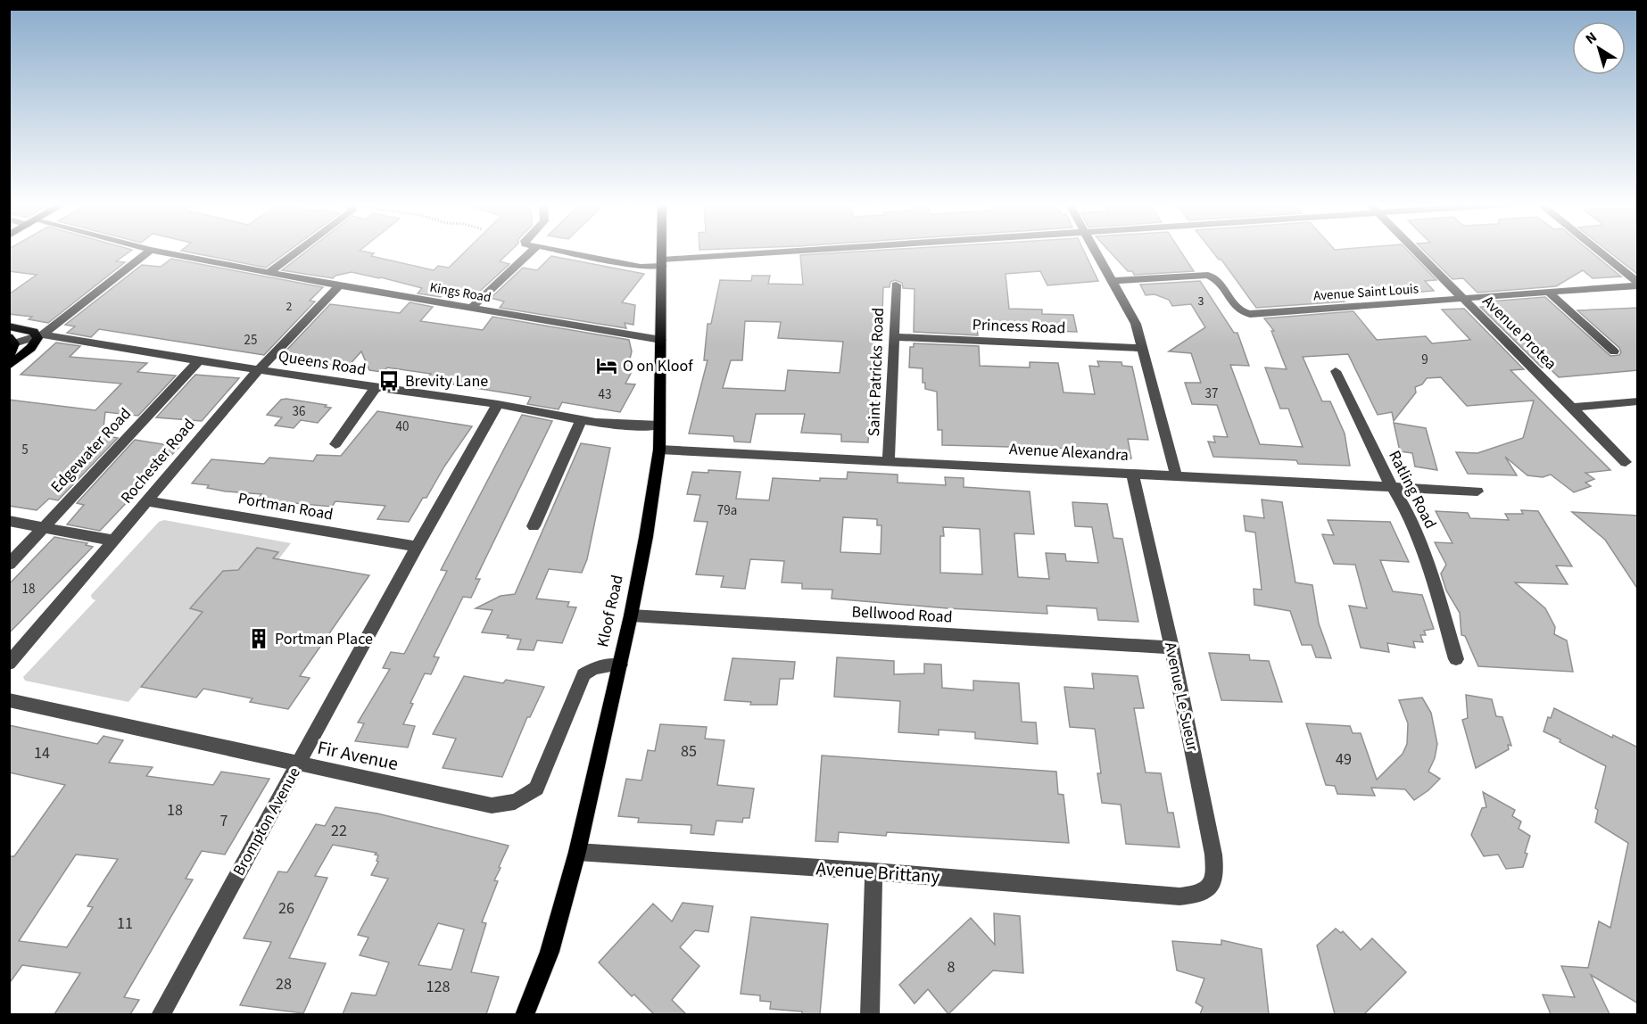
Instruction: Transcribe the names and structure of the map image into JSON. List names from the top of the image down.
{
  "streets": {
    "main road": ["Queens Road", "Kloof Road"],
    "street": [
      "Kings Road",
      "Avenue Saint Louis",
      "Princess Road",
      "Avenue Protea",
      "Saint Patricks Road",
      "Edgewater Road",
      "Avenue Alexandra",
      "Rochester Road",
      "Ratling Road",
      "Portman Road",
      "Bellwood Road",
      "Avenue Le Sueur",
      "Fir Avenue",
      "Brompton Avenue",
      "Avenue Brittany"
    ]
  },
  "crossings": [
    ["Kings Road", "Rochester Road"],
    ["Kings Road", "Kloof Road"],
    ["Avenue Saint Louis", "Avenue Protea"],
    ["Princess Road", "Saint Patricks Road"],
    ["Queens Road", "Edgewater Road"],
    ["Queens Road", "Rochester Road"],
    ["Queens Road", "Kloof Road"],
    ["Queens Road", "Brompton Avenue"],
    ["Saint Patricks Road", "Avenue Alexandra"],
    ["Avenue Alexandra", "Ratling Road"],
    ["Avenue Alexandra", "Kloof Road"],
    ["Avenue Alexandra", "Avenue Le Sueur"],
    ["Rochester Road", "Portman Road"],
    ["Portman Road", "Brompton Avenue"],
    ["Kloof Road", "Bellwood Road"],
    ["Kloof Road", "Fir Avenue"],
    ["Kloof Road", "Avenue Brittany"],
    ["Bellwood Road", "Avenue Le Sueur"],
    ["Avenue Le Sueur", "Avenue Brittany"],
    ["Fir Avenue", "Brompton Avenue"]
  ],
  "places": {
    "hotel": ["O on Kloof"],
    "bus stop": ["Brevity Lane"],
    "building": ["Portman Place"]
  },
  "house_numbers": [
    "3",
    "2",
    "25",
    "9",
    "37",
    "43",
    "36",
    "40",
    "5",
    "79a",
    "18",
    "85",
    "14",
    "49",
    "18",
    "7",
    "22",
    "26",
    "11",
    "8",
    "28",
    "128"
  ],
  "north": "top left"
}
